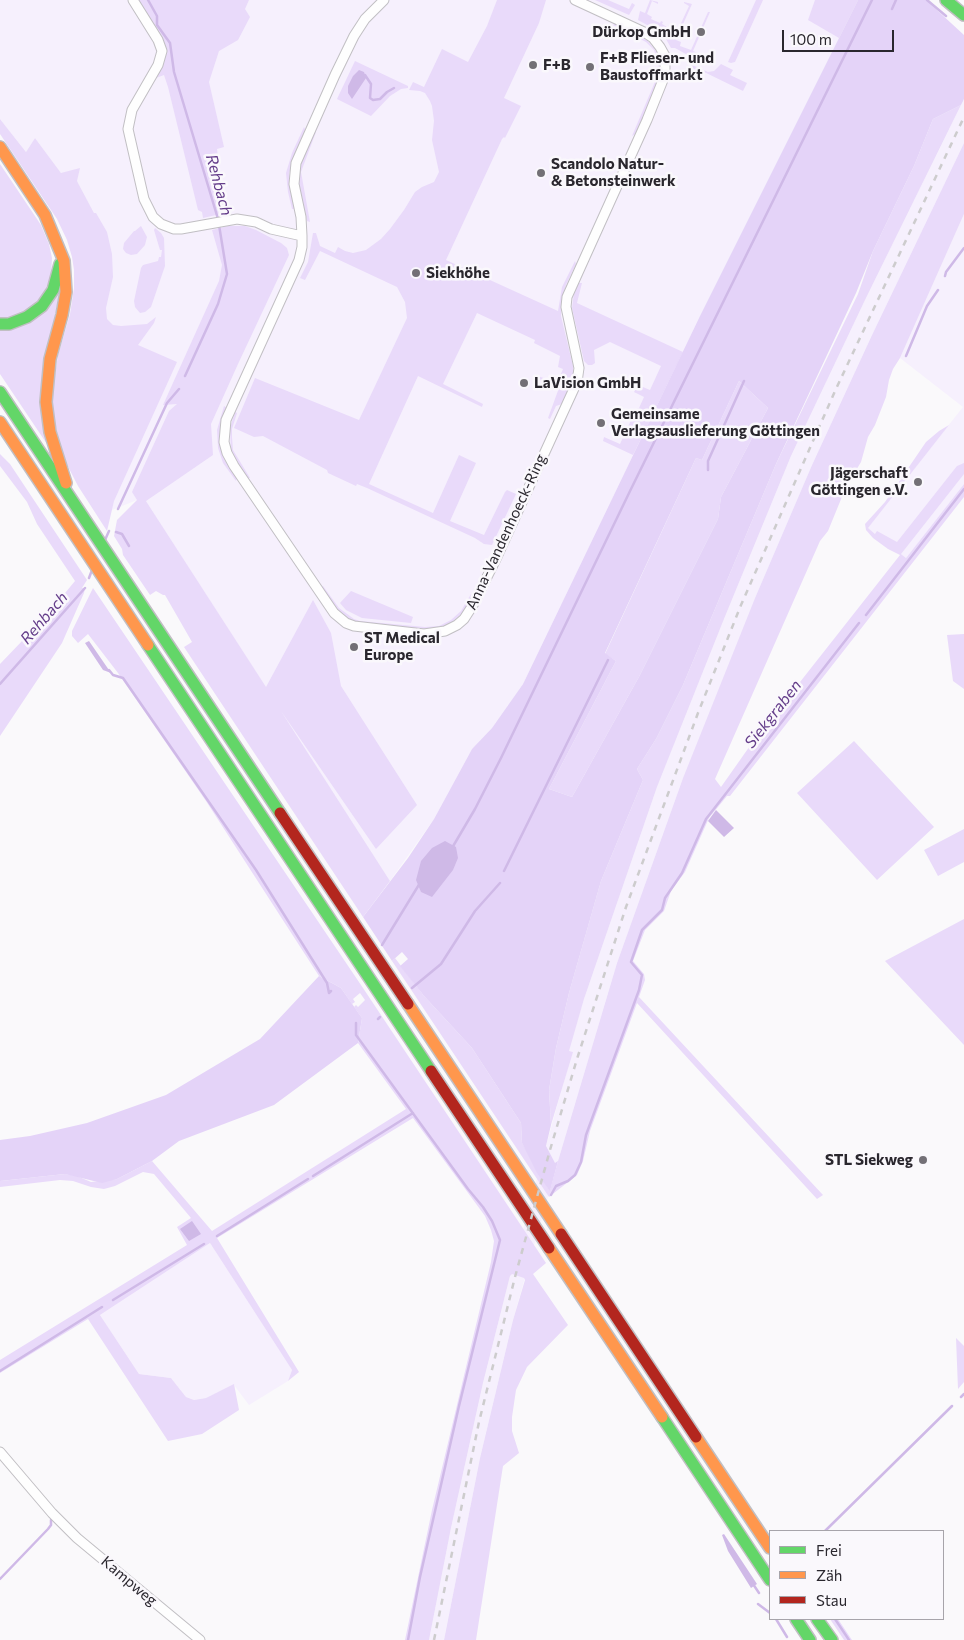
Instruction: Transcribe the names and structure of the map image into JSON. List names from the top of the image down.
{
  "streets": {
    "street": ["Anna-Vandenhoeck-Ring", "Kampweg"]
  },
  "water": ["Rehbach", "Siekgraben"],
  "places": [
    "Dürkop GmbH",
    "F+B",
    "F+B Fliesen- und Baustoffmarkt",
    "Scandolo Natur- & Betonsteinwerk",
    "Siekhöhe",
    "LaVision GmbH",
    "Gemeinsame Verlagsauslieferung Göttingen",
    "Jägerschaft Göttingen e.V.",
    "ST Medical Europe",
    "STL Siekweg"
  ],
  "legend": ["Frei", "Zäh", "Stau"],
  "scale_bar": "100 m"
}
